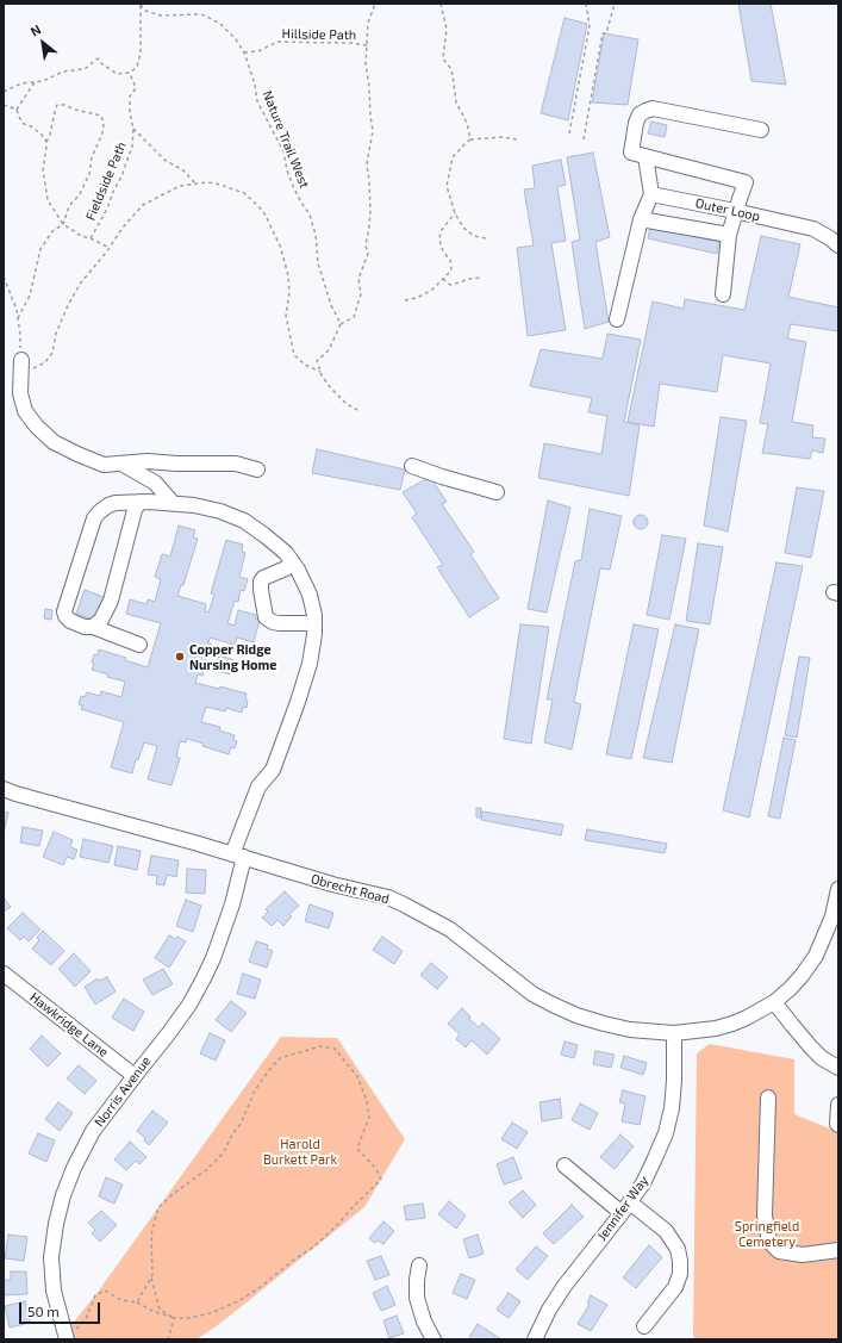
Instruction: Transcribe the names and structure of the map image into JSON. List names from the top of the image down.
{
  "streets": {
    "street": [
      "Outer Loop",
      "Obrecht Road",
      "Hawkridge Lane",
      "Norris Avenue",
      "Jennifer Way"
    ],
    "path": ["Hillside Path", "Nature Trail West", "Fieldside Path"]
  },
  "crossings": [
    ["Hillside Path", "Nature Trail West"],
    ["Obrecht Road", "Norris Avenue"],
    ["Obrecht Road", "Jennifer Way"],
    ["Hawkridge Lane", "Norris Avenue"]
  ],
  "parks": ["Harold Burkett Park", "Springfield Cemetery"],
  "places": ["Copper Ridge Nursing Home"],
  "scale_bar": "50 m",
  "north": "top left"
}
